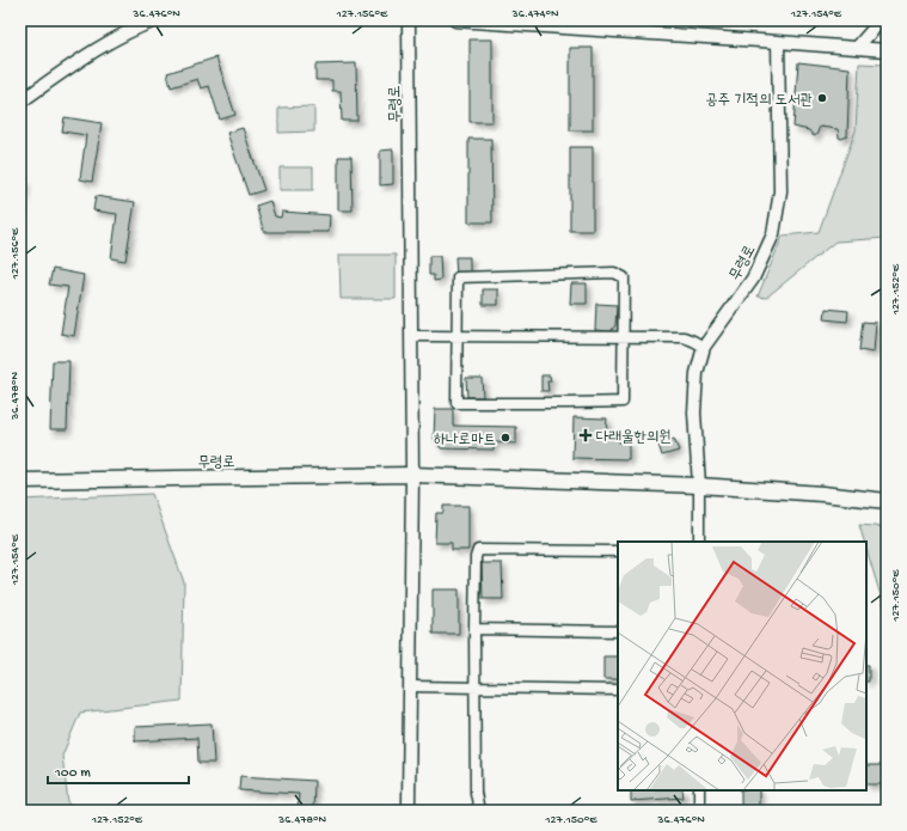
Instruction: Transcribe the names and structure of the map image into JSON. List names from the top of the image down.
{
  "streets": {
    "main road": ["무령로"]
  },
  "places": {
    "other": ["공주 기적의 도서관", "하나로마트"],
    "health": ["다래울한의원"]
  },
  "scale_bar": "100 m",
  "coordinates": [
    "36.476°N",
    "127.156°E",
    "36.474°N",
    "127.154°E",
    "127.152°E",
    "36.478°N",
    "127.150°E"
  ]
}
